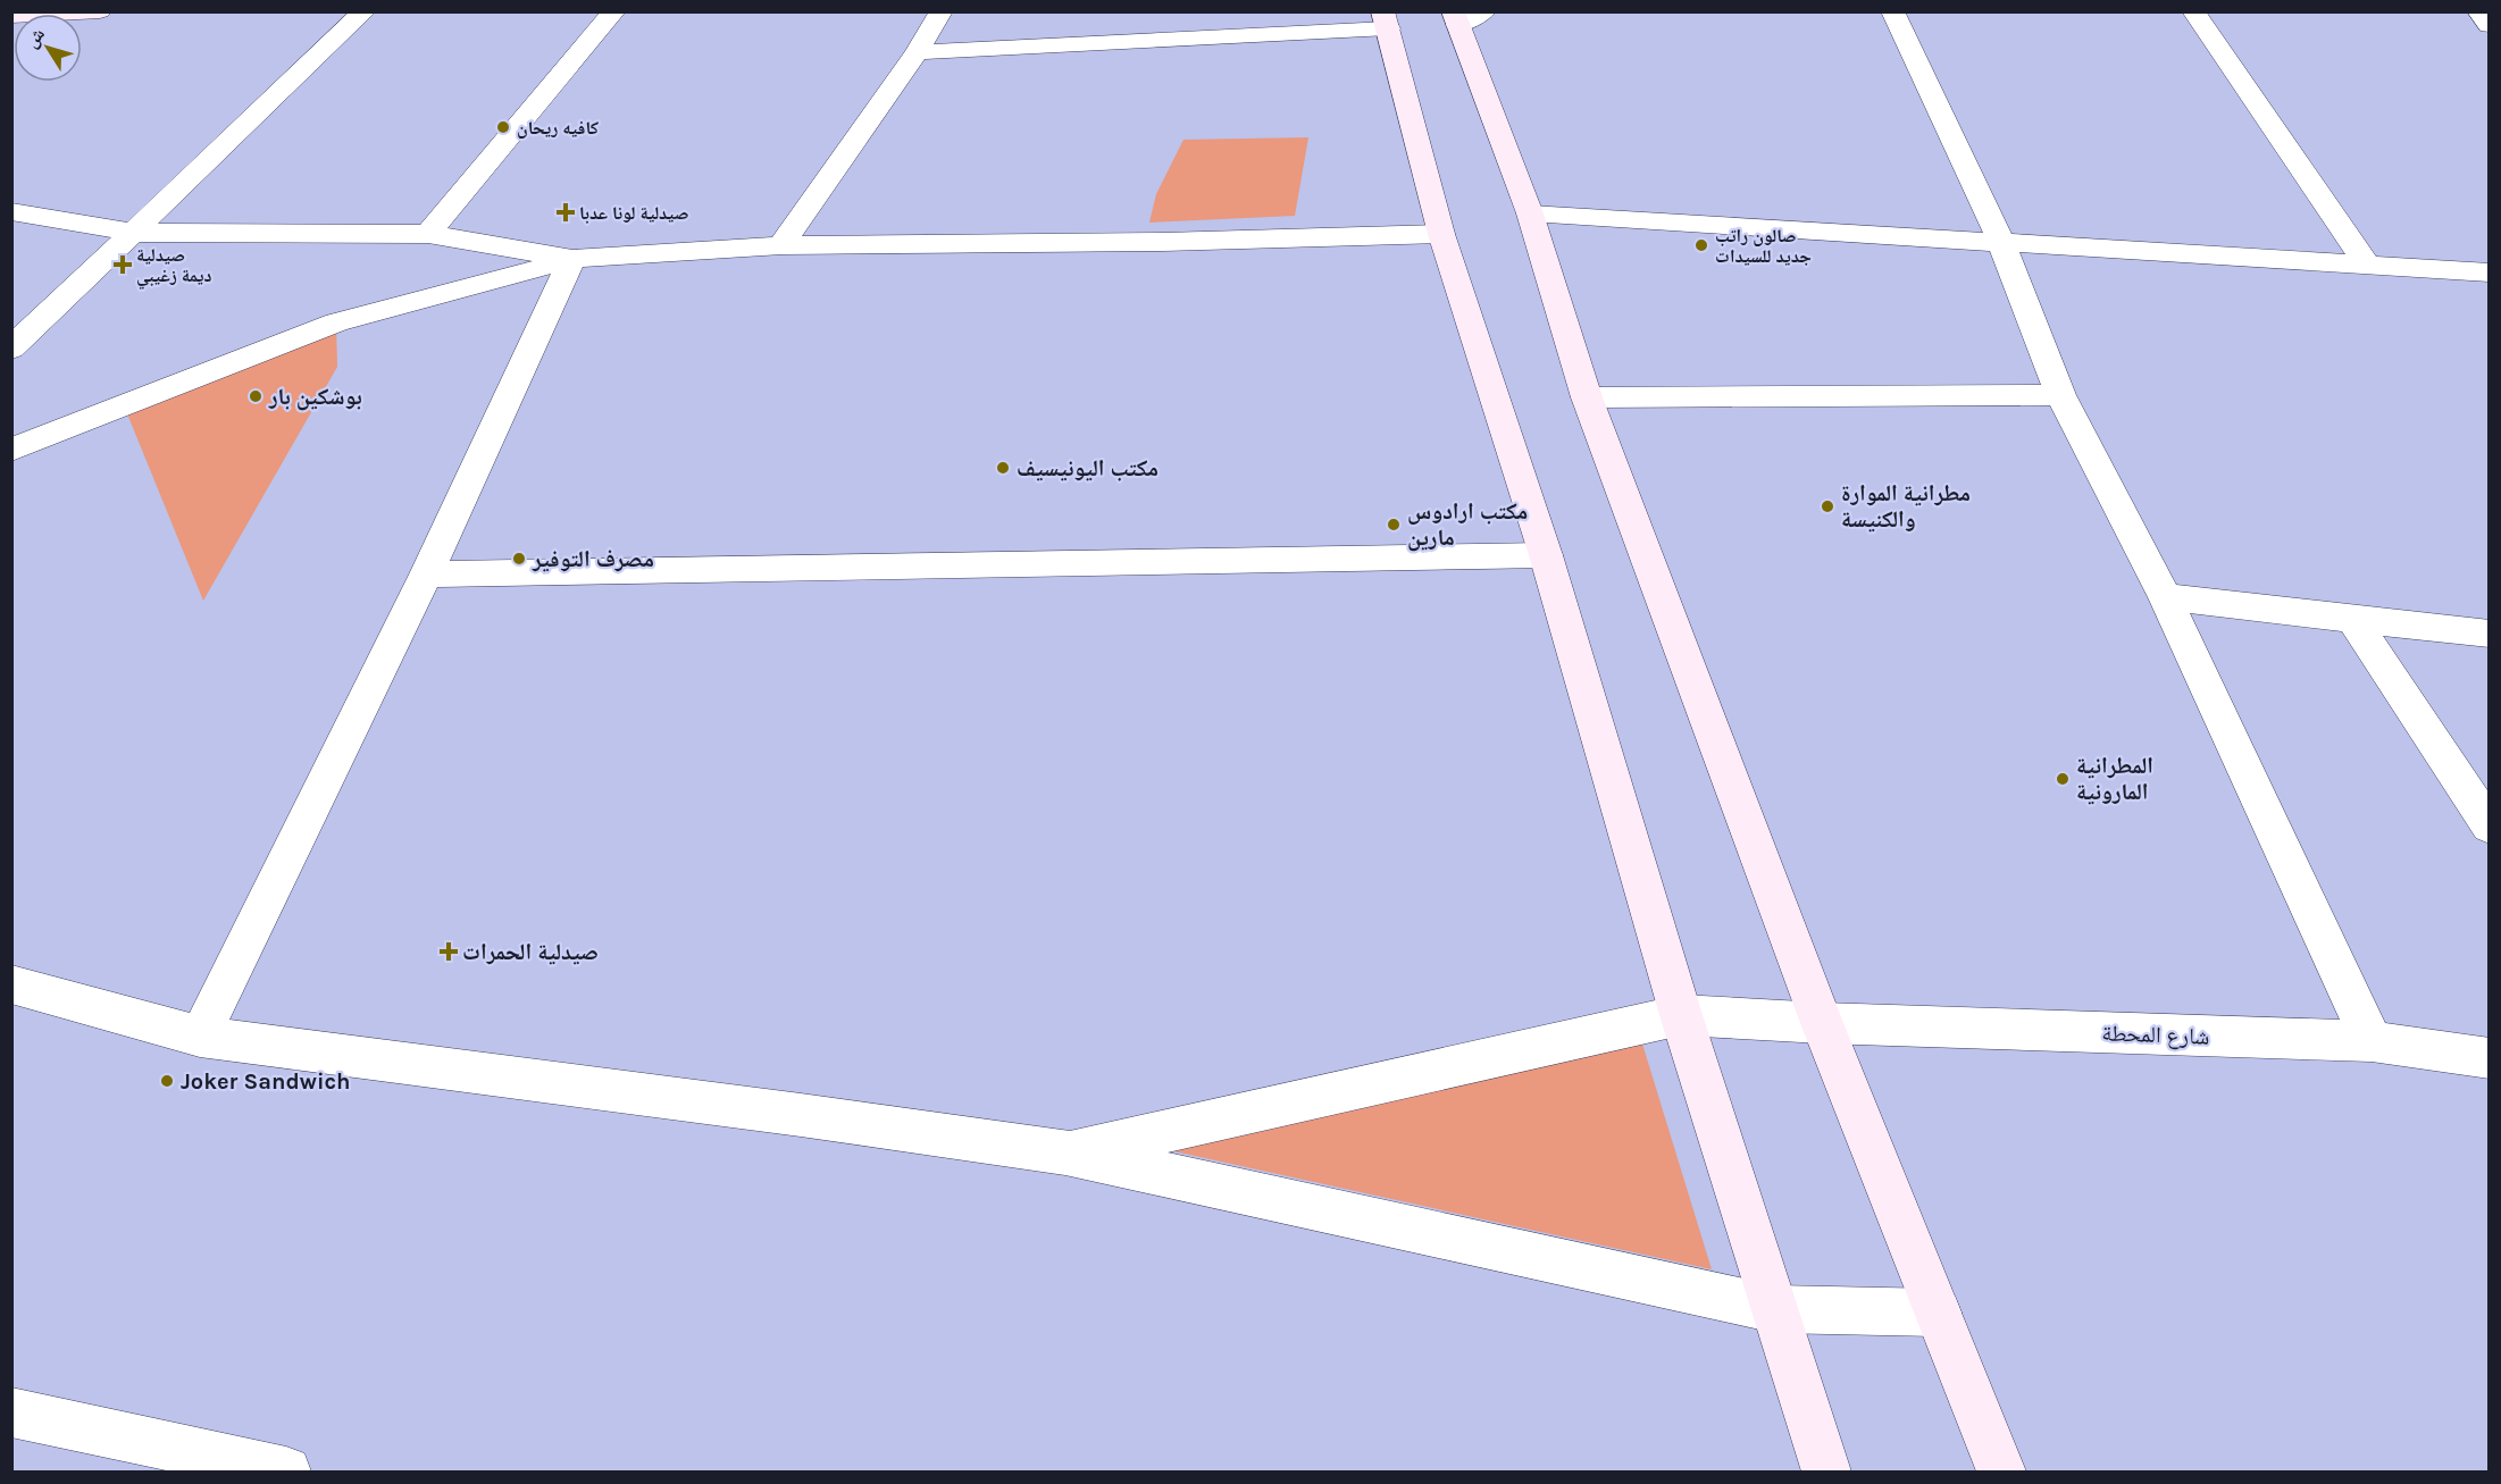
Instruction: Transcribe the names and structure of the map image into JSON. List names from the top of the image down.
{
  "streets": {
    "street": ["شارع المحطة"]
  },
  "places": {
    "other": [
      "كافيه ريحان",
      "صالون راتب جديد للسيدات",
      "بوشكين بار",
      "مكتب اليونيسيف",
      "مطرانية الموارة والكنيسة",
      "مكتب ارادوس مارين",
      "مصرف التوفير",
      "المطرانية المارونية",
      "Joker Sandwich"
    ],
    "health": ["صيدلية لونا عدبا", "صيدلية ديمة زغيبي", "صيدلية الحمرات"]
  },
  "north": "top left"
}
